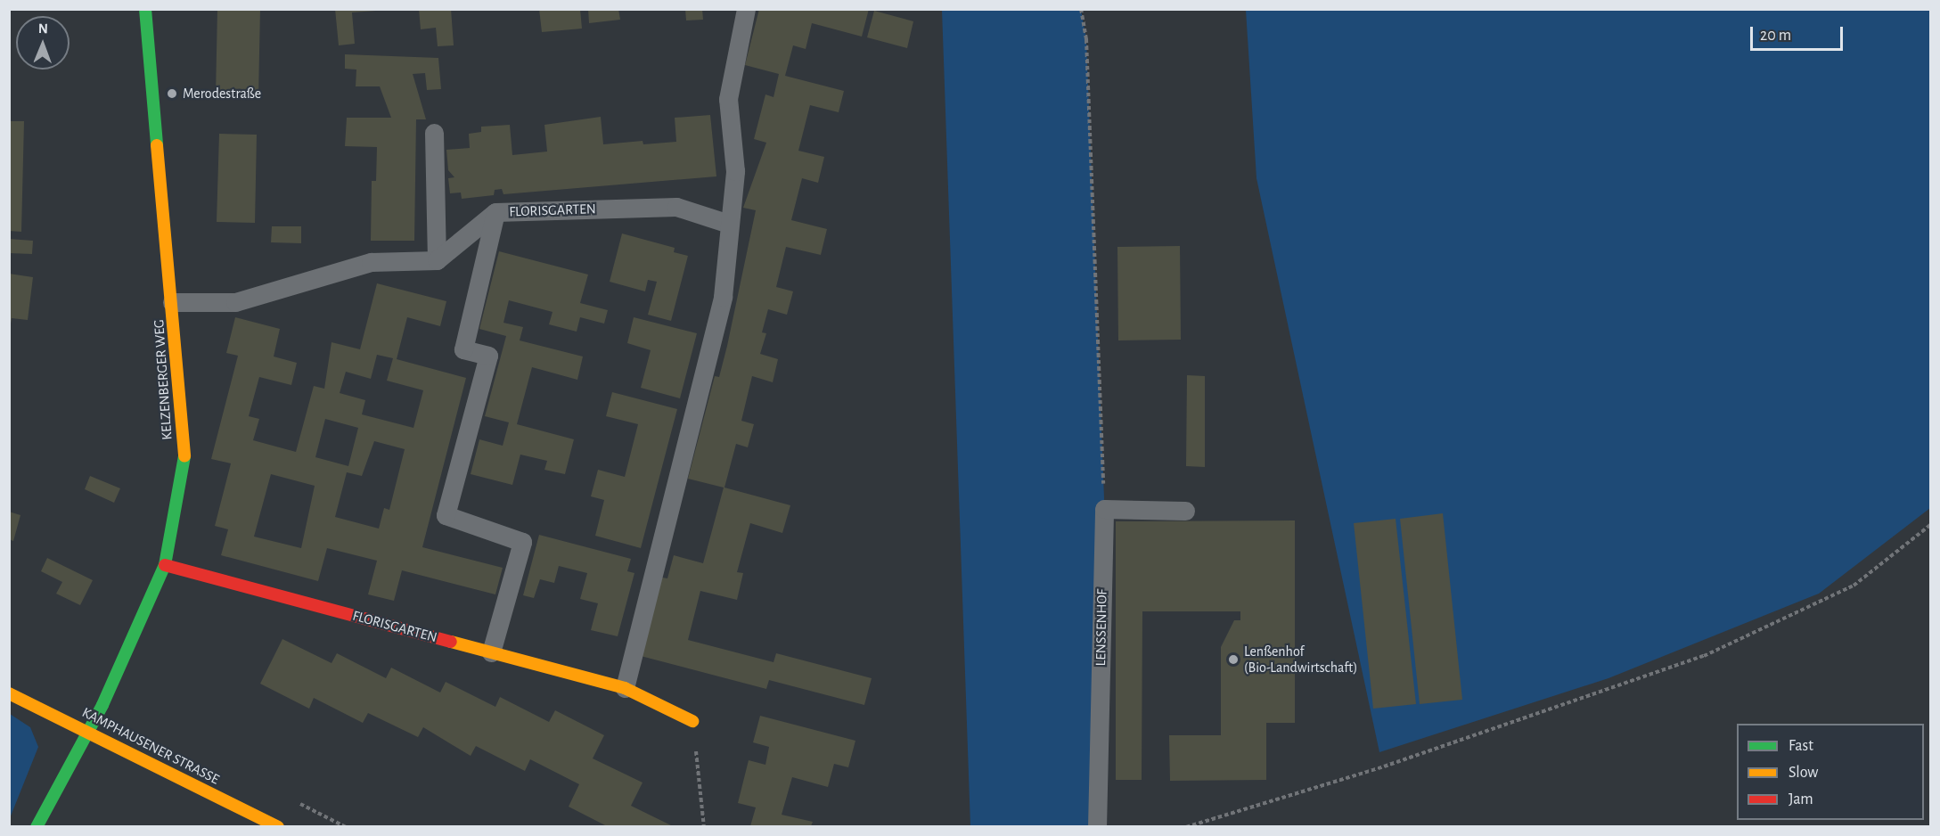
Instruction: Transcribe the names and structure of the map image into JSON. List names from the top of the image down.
{
  "streets": {
    "street": ["FLORISGARTEN", "KELZENBERGER WEG", "KAMPHAUSENER STRASSE"],
    "lane": ["LENSSENHOF"]
  },
  "crossings": [
    ["FLORISGARTEN", "KELZENBERGER WEG"],
    ["KELZENBERGER WEG", "KAMPHAUSENER STRASSE"]
  ],
  "places": ["Merodestraße", "Lenßenhof (Bio-Landwirtschaft)"],
  "legend": ["Fast", "Slow", "Jam"],
  "scale_bar": "20 m",
  "north": "top"
}
